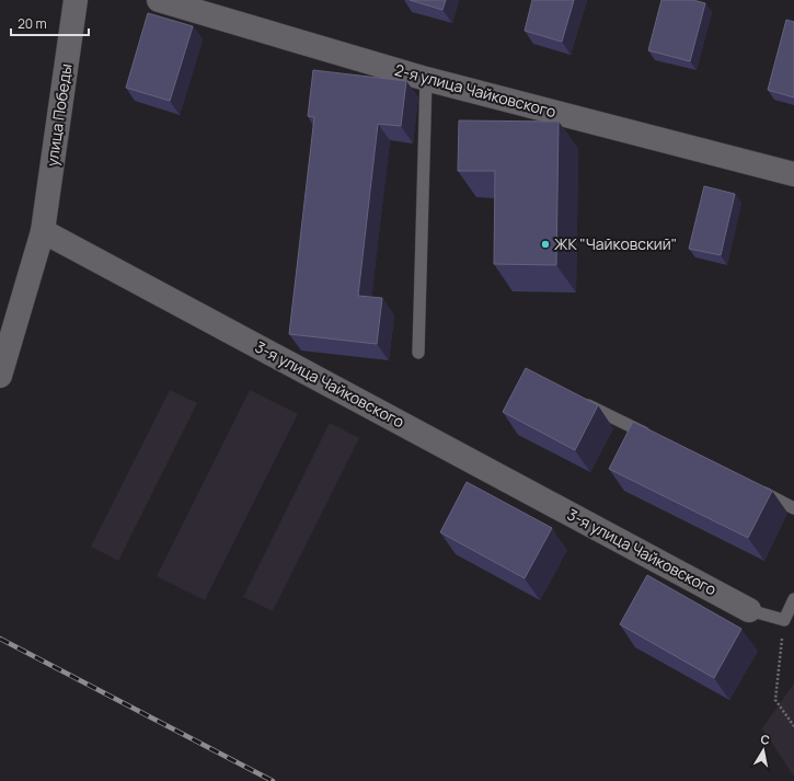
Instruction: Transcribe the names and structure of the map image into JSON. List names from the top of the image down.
{
  "streets": {
    "street": ["2-я улица Чайковского", "улица Победы", "3-я улица Чайковского"]
  },
  "crossings": [
    ["улица Победы", "3-я улица Чайковского"]
  ],
  "places": ["ЖК \"Чайковский\""],
  "scale_bar": "20 m",
  "north": "top"
}
